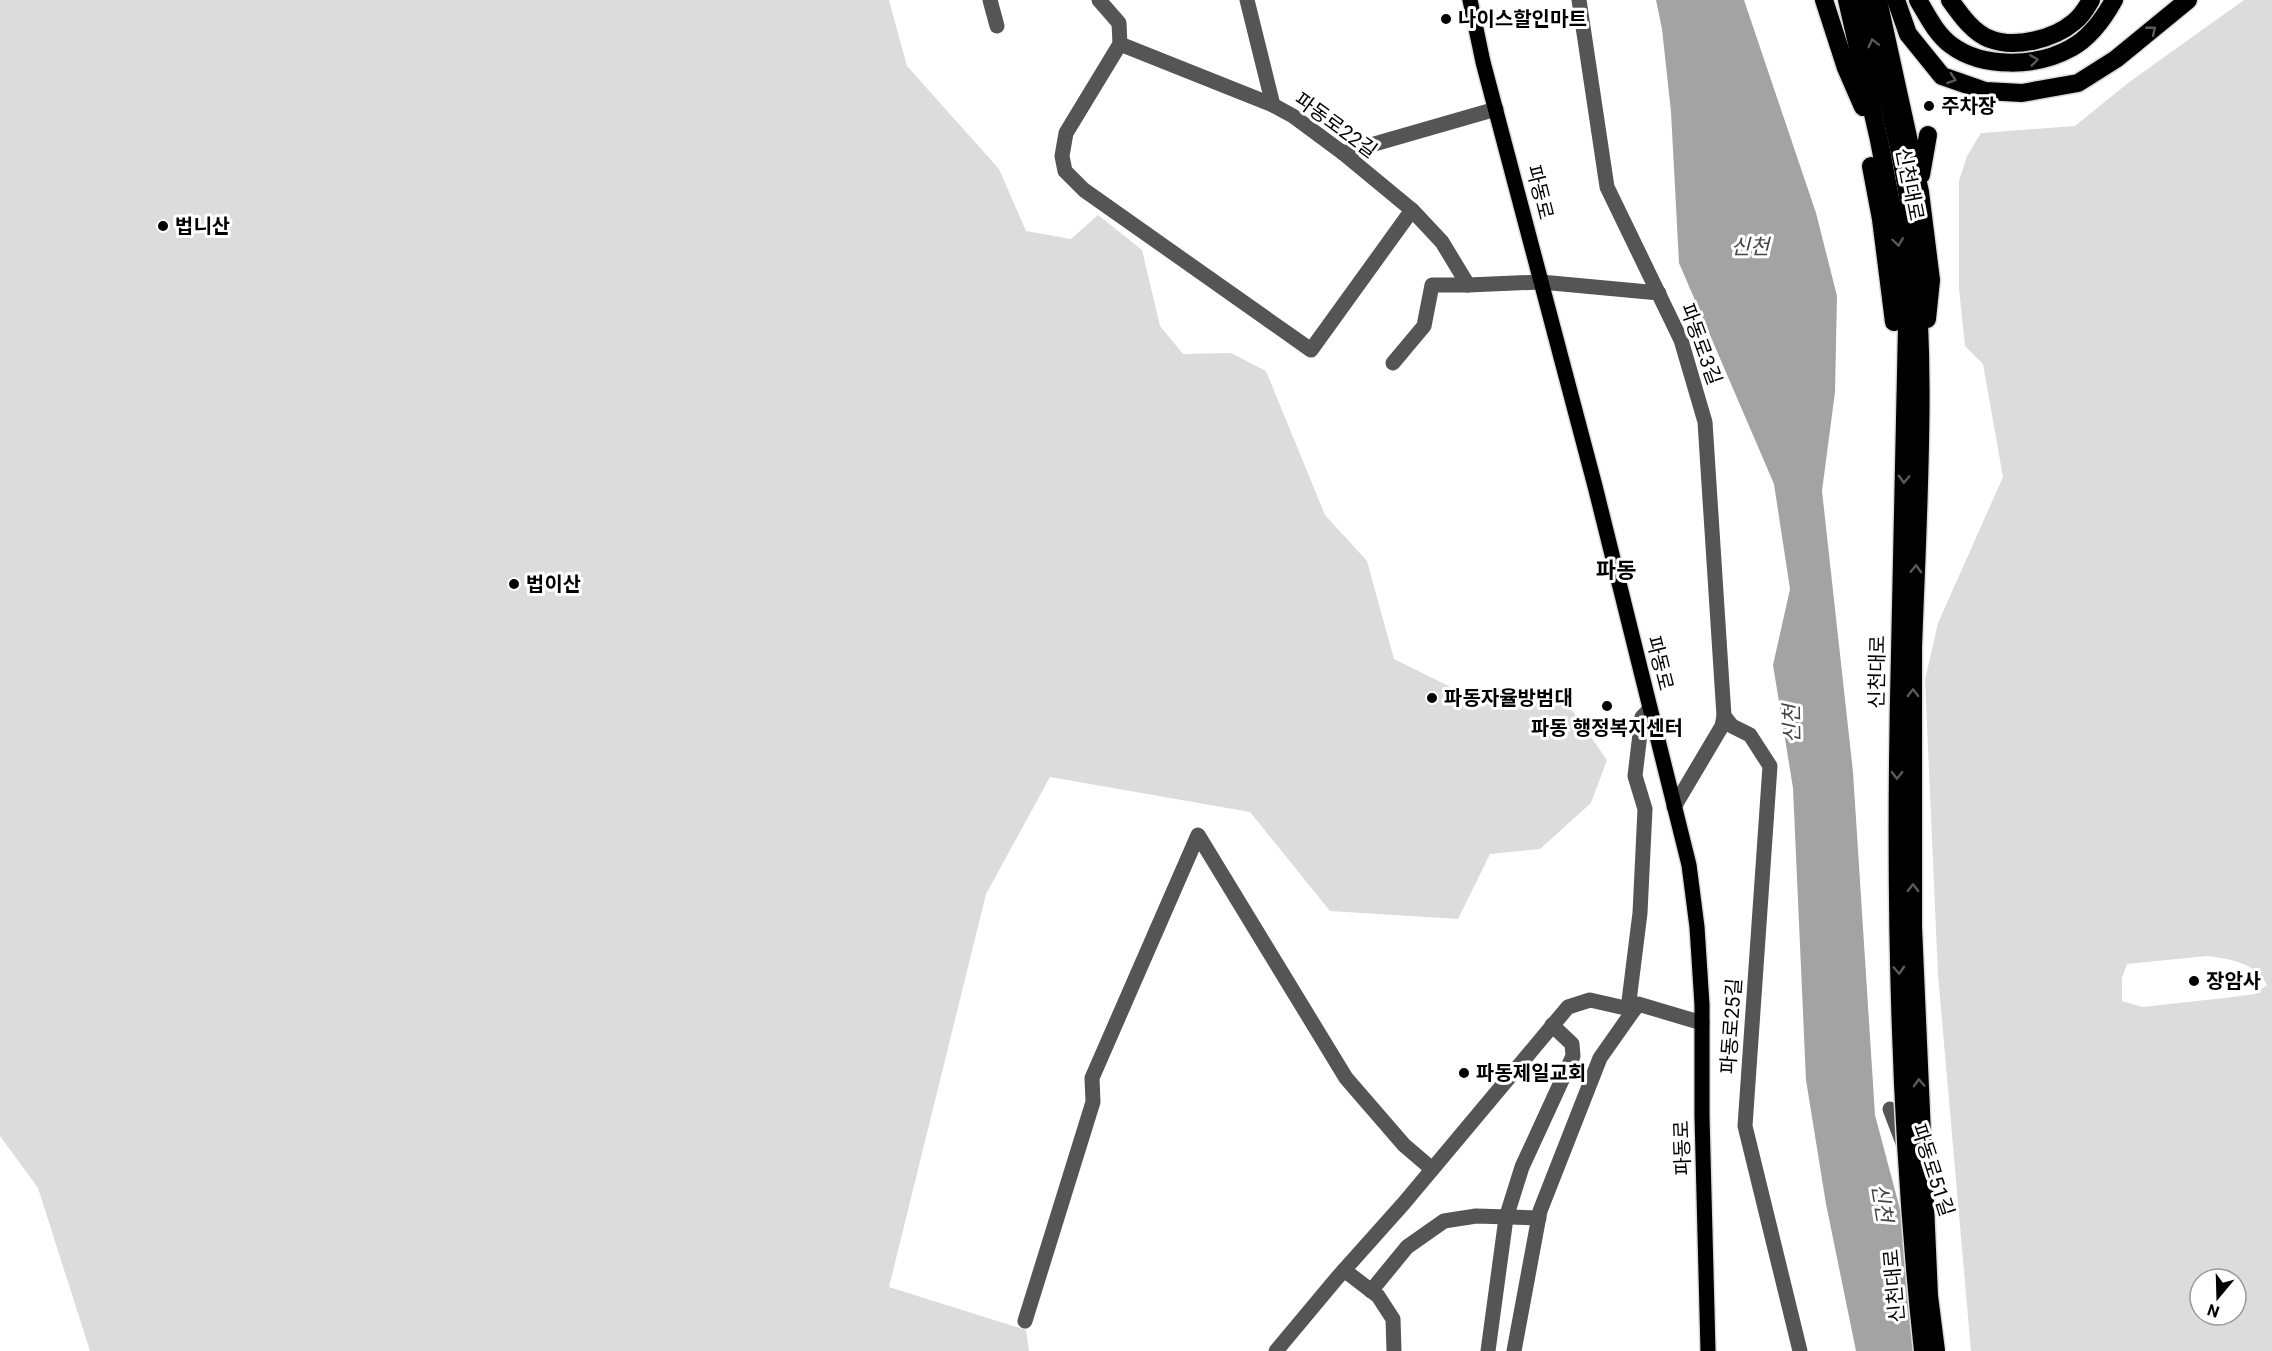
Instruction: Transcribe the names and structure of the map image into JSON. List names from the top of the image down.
{
  "streets": {
    "highway": ["신천대로"],
    "main road": ["파동로"],
    "street": [
      "파동로22길",
      "파동로3길",
      "파동로25길",
      "파동로51길"
    ]
  },
  "crossings": [
    ["파동로3길", "파동로25길"]
  ],
  "districts": ["파동"],
  "water": ["신천"],
  "places": [
    "나이스할인마트",
    "주차장",
    "법니산",
    "법이산",
    "파동자율방범대",
    "파동 행정복지센터",
    "장암사",
    "파동제일교회"
  ],
  "north": "bottom"
}
